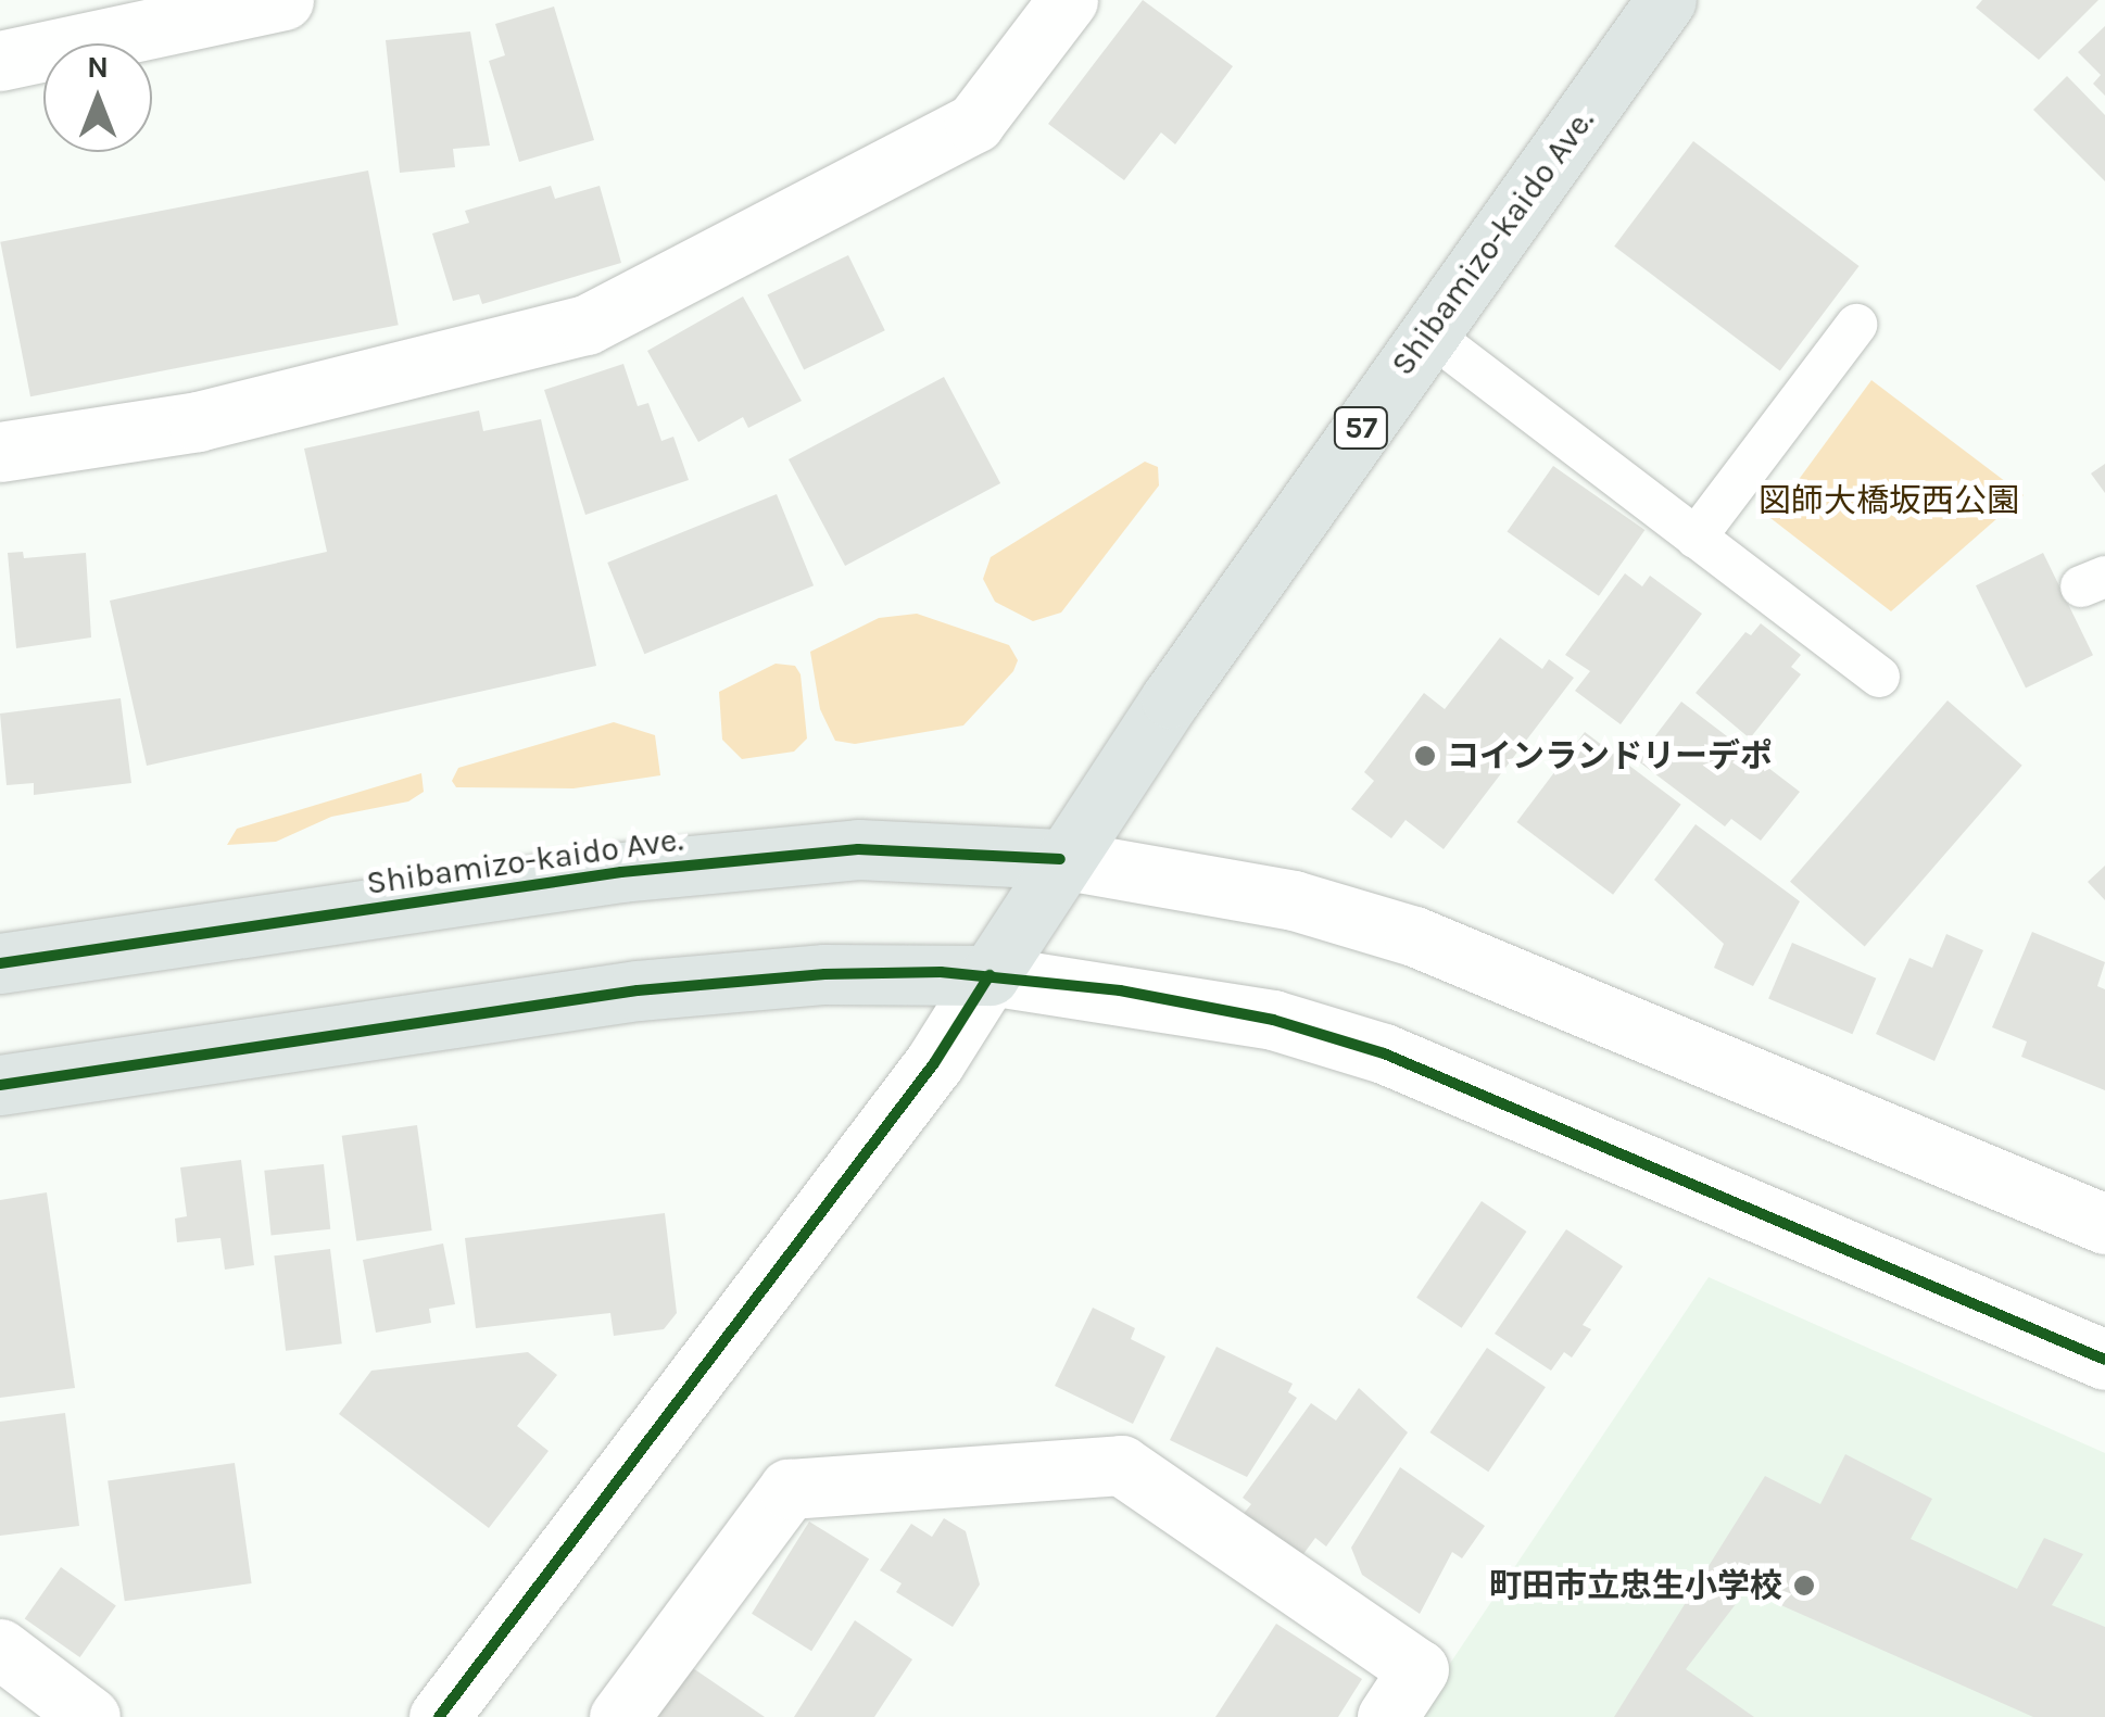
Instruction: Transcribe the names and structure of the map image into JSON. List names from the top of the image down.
{
  "streets": {
    "main road": ["Shibamizo-kaido Ave.", "57"]
  },
  "parks": ["図師大橋坂西公園"],
  "places": ["コインランドリーデポ", "町田市立忠生小学校"],
  "north": "top"
}
